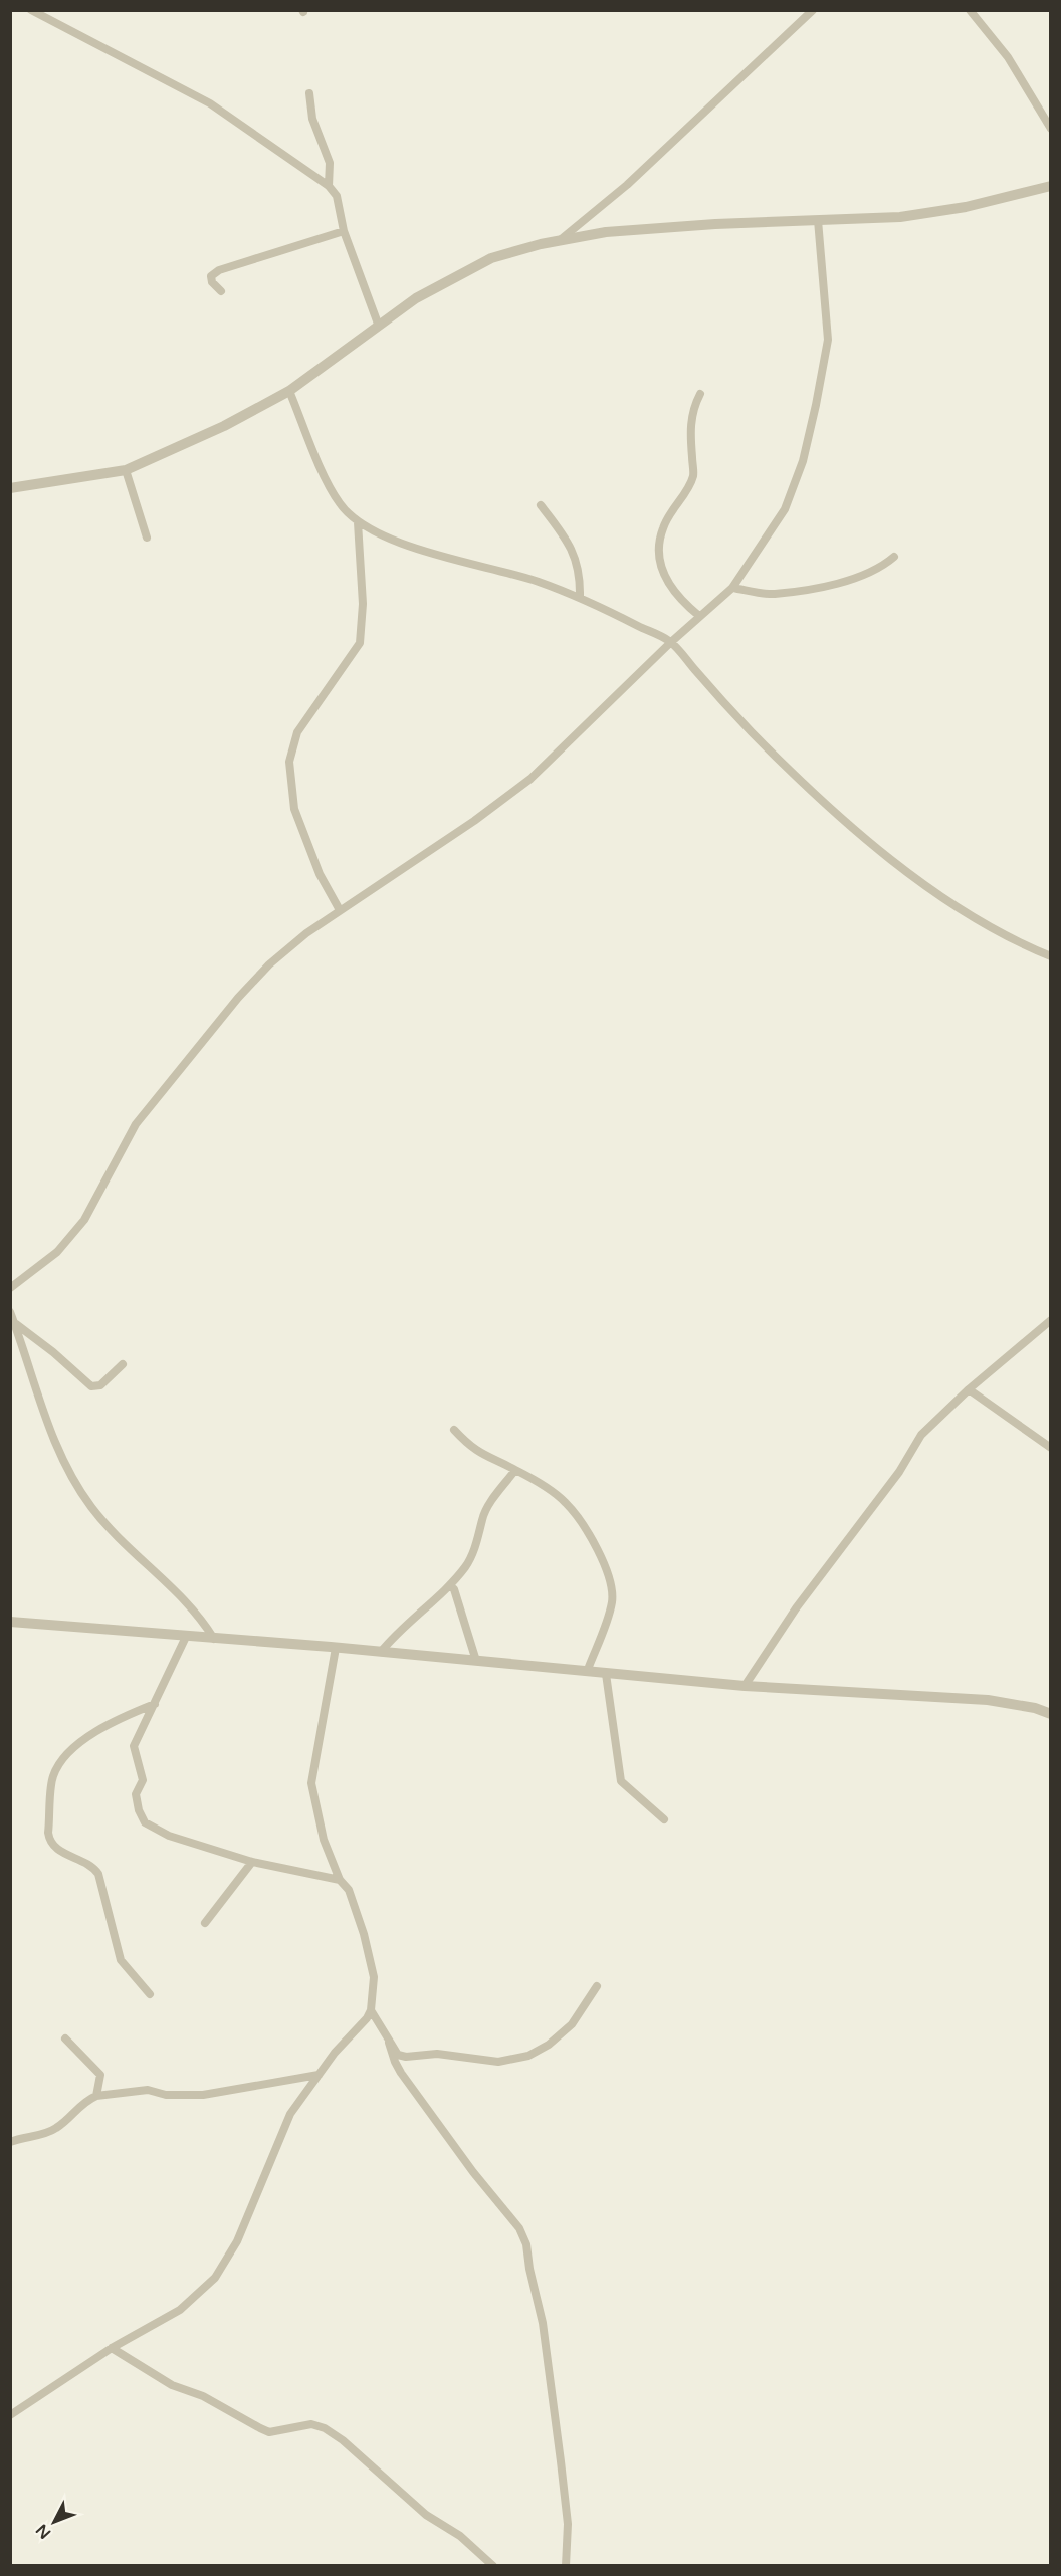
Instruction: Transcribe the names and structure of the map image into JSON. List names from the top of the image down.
{
  "north": "bottom left"
}
